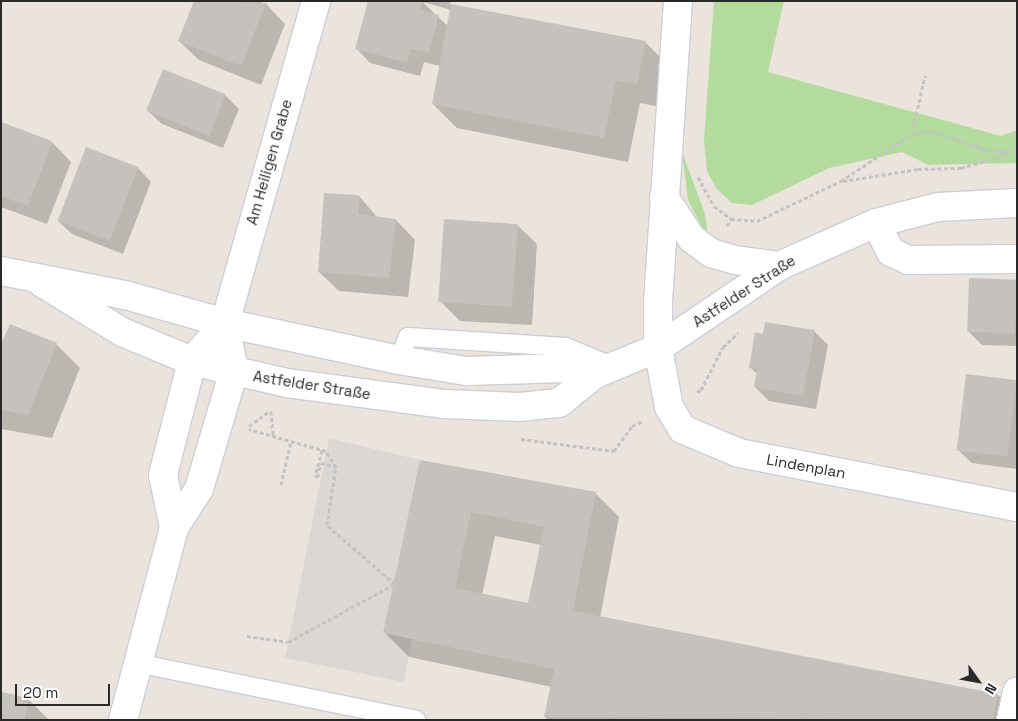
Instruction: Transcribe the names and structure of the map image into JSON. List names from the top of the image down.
{
  "streets": {
    "street": ["Am Heiligen Grabe", "Astfelder Straße", "Lindenplan"]
  },
  "crossings": [
    ["Am Heiligen Grabe", "Astfelder Straße"],
    ["Astfelder Straße", "Lindenplan"]
  ],
  "scale_bar": "20 m",
  "north": "bottom right"
}
